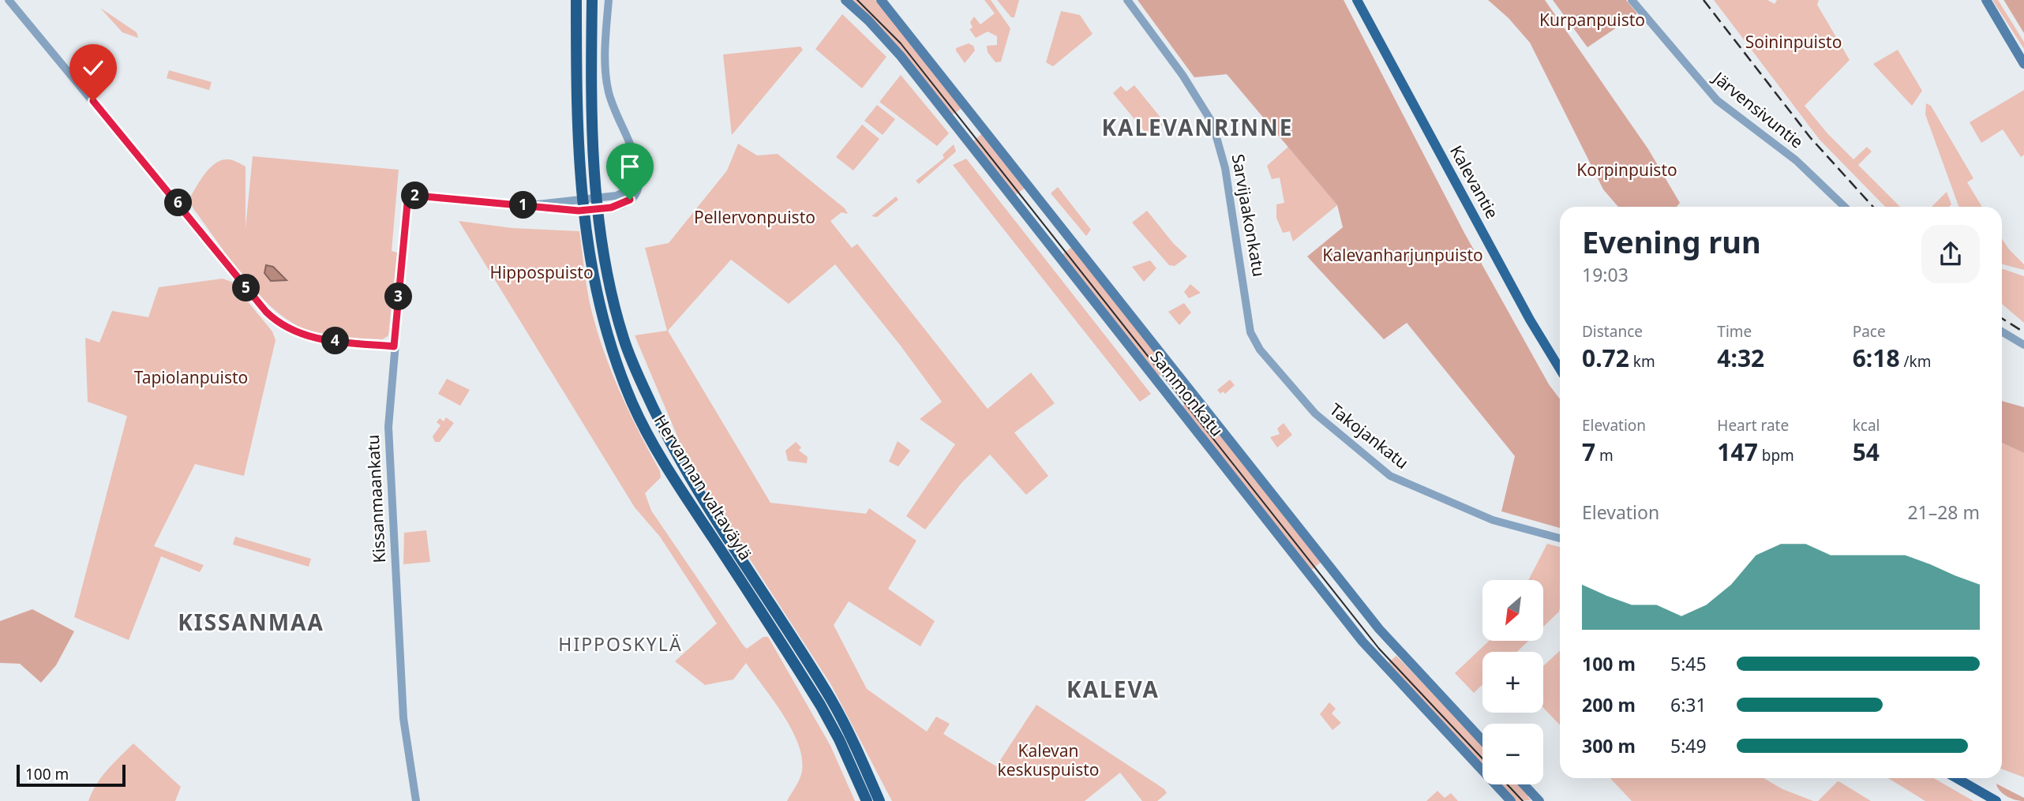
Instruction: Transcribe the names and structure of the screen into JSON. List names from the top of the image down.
{
  "streets": {
    "highway": ["Hervannan valtaväylä"],
    "main road": ["Kalevantie", "Sammonkatu"],
    "street": [
      "Järvensivuntie",
      "Sarvijaakonkatu",
      "Takojankatu",
      "Kissanmaankatu"
    ]
  },
  "crossings": [
    ["Sarvijaakonkatu", "Takojankatu"],
    ["Hervannan valtaväylä", "Kissanmaankatu"]
  ],
  "districts": [
    "KALEVANRINNE",
    "KISSANMAA",
    "HIPPOSKYLÄ",
    "KALEVA"
  ],
  "parks": [
    "Kurpanpuisto",
    "Soininpuisto",
    "Korpinpuisto",
    "Pellervonpuisto",
    "Kalevanharjunpuisto",
    "Hippospuisto",
    "Tapiolanpuisto",
    "Kalevan keskuspuisto"
  ],
  "scale_bar": "100 m",
  "north": "bottom left",
  "page": {
    "pins": [
      "2",
      "6",
      "1",
      "5",
      "3",
      "4"
    ],
    "heading": ["Evening run", "19:03"],
    "stats": [
      ["Distance", "0.72 km"],
      ["Time", "4:32"],
      ["Pace", "6:18 /km"],
      ["Elevation", "7 m"],
      ["Heart rate", "147 bpm"],
      ["kcal", "54"]
    ],
    "chart": ["Elevation", "21–28 m"],
    "map_buttons": ["+", "−"],
    "list": [
      {
        "name": "100 m",
        "note": "5:45"
      },
      {
        "name": "200 m",
        "note": "6:31"
      },
      {
        "name": "300 m",
        "note": "5:49"
      }
    ],
    "scale": "100 m"
  }
}
